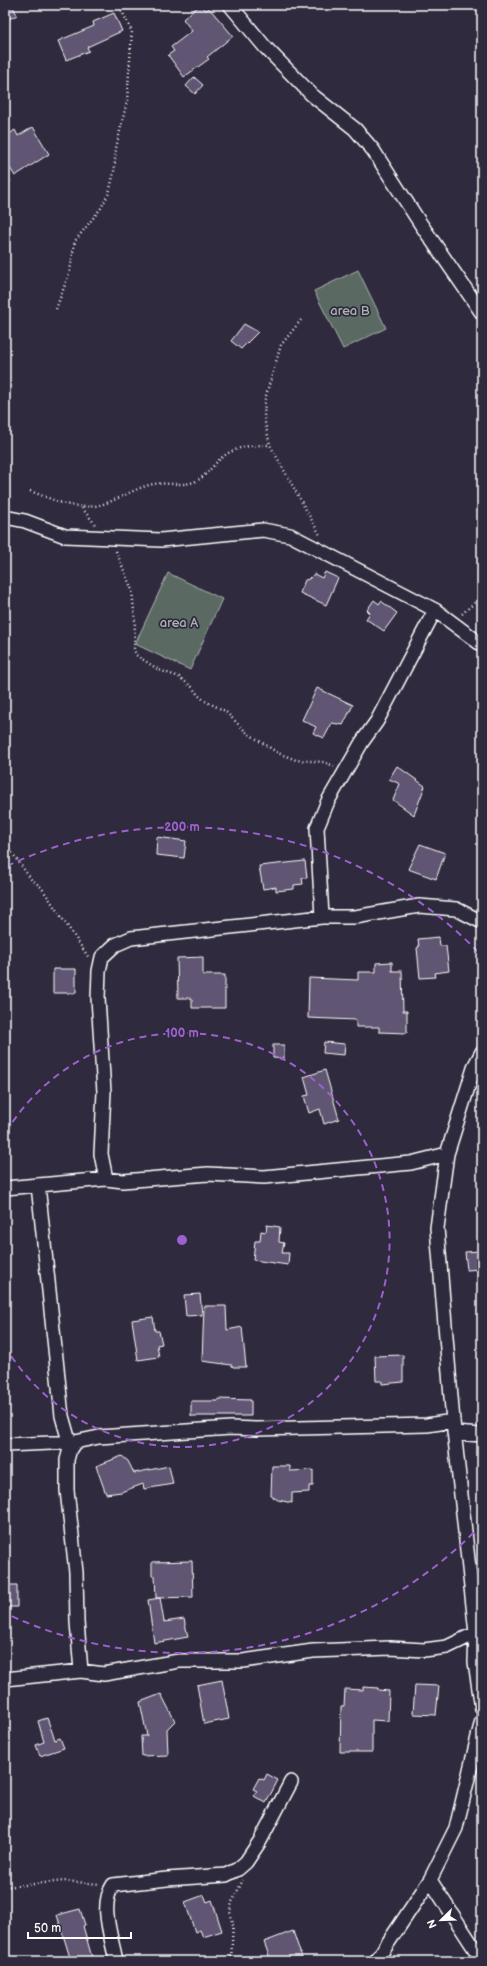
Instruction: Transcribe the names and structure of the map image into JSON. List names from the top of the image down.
{
  "parks": ["area B", "area A"],
  "scale_bar": "50 m",
  "north": "bottom left",
  "rings": ["200 m", "100 m"]
}
